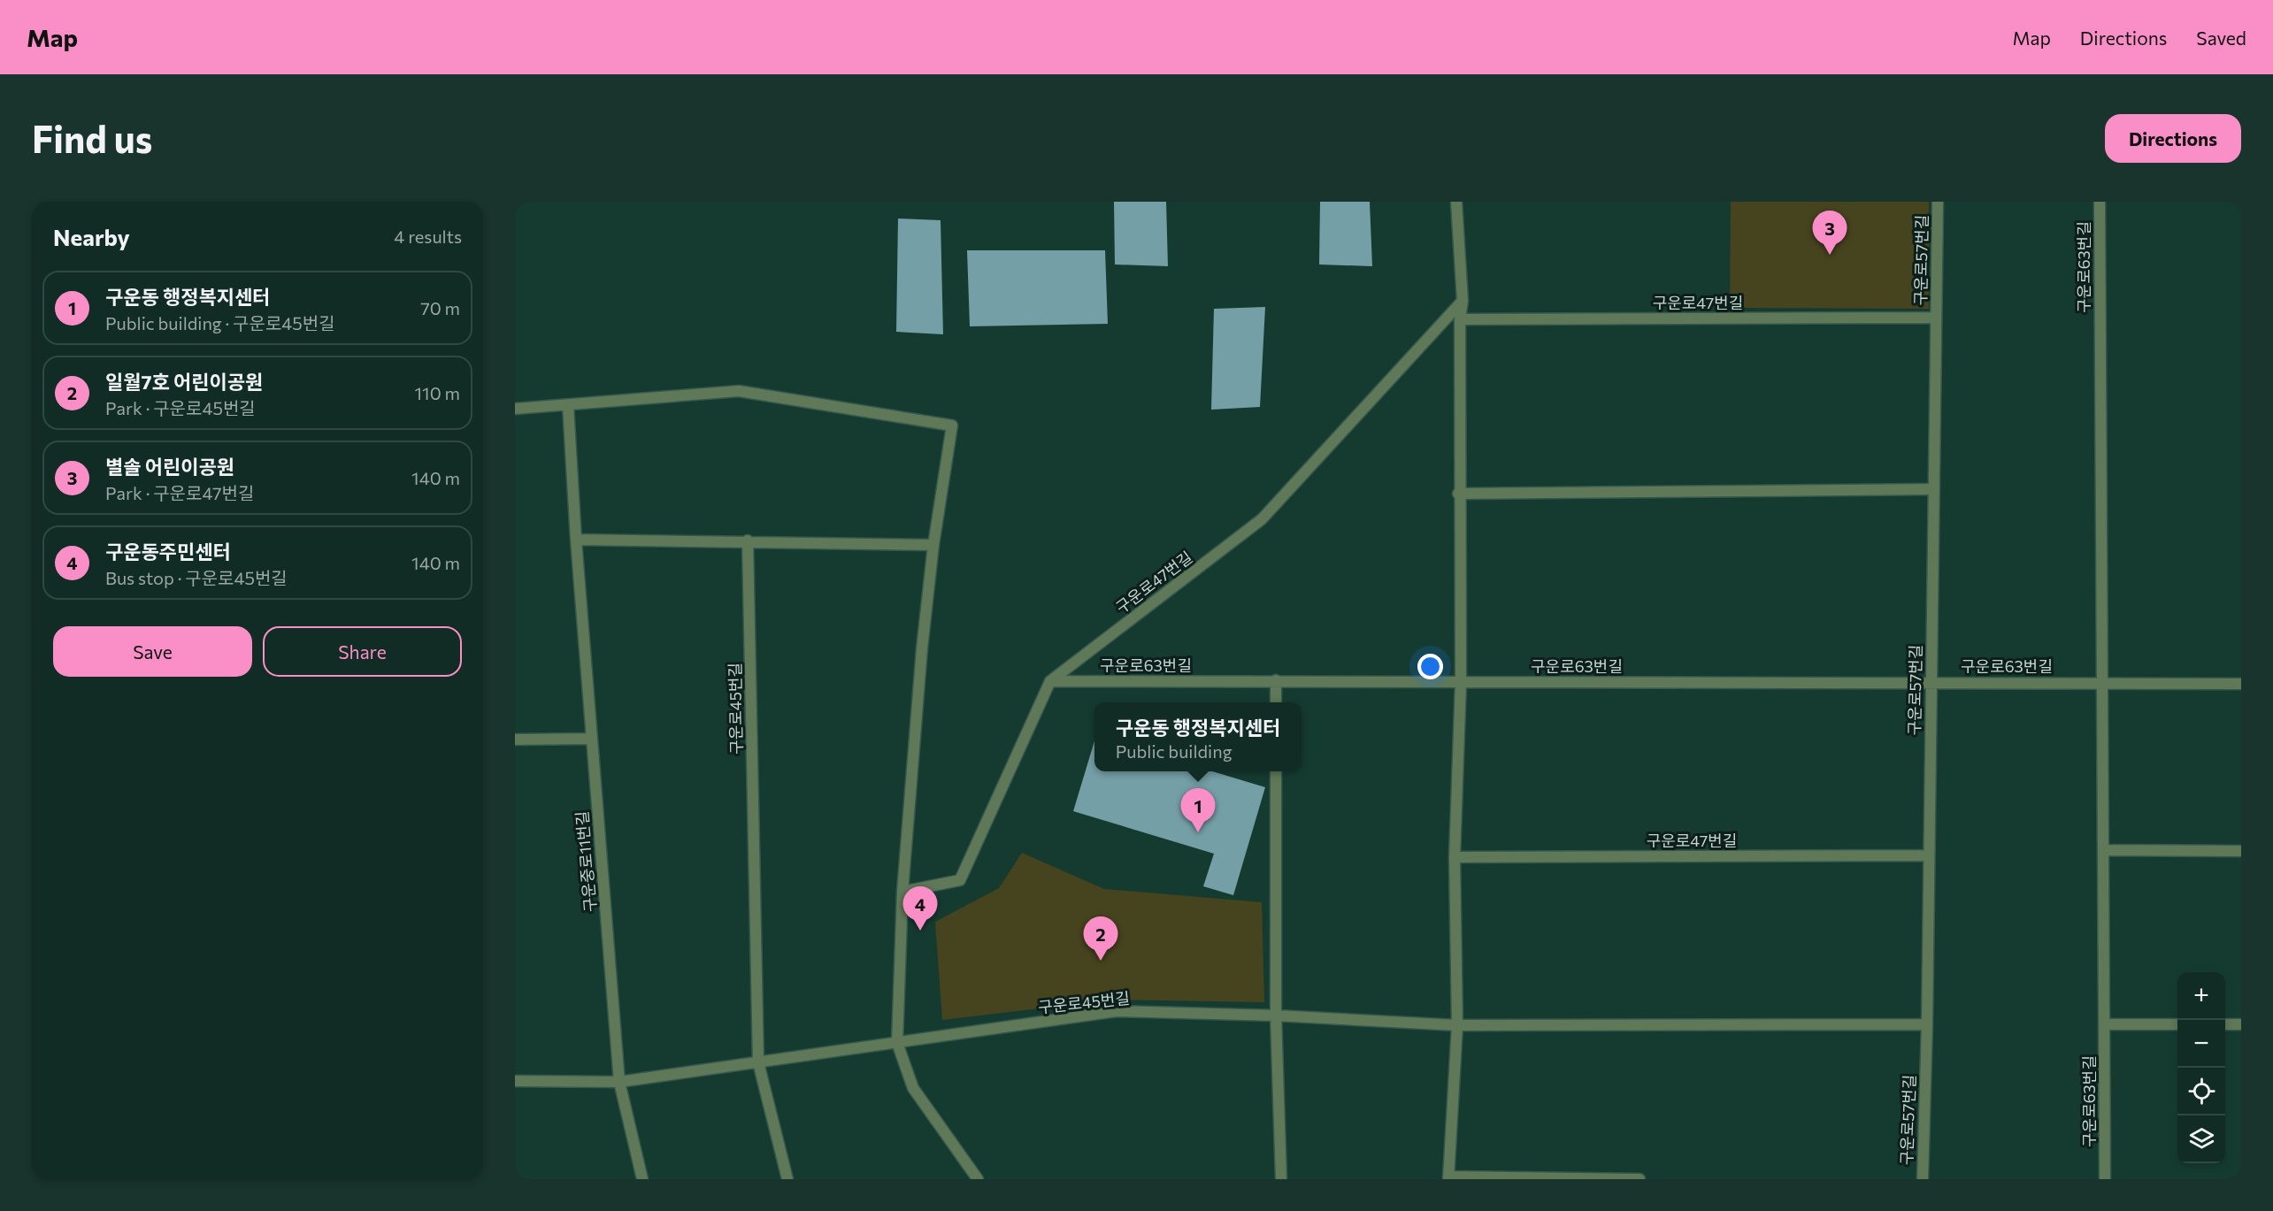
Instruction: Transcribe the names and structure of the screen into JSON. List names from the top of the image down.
{
  "streets": {
    "street": [
      "구운로57번길",
      "구운로63번길",
      "구운로47번길",
      "구운로45번길",
      "구운중로11번길"
    ]
  },
  "crossings": [
    ["구운로57번길", "구운로63번길"],
    ["구운로57번길", "구운로47번길"],
    ["구운로63번길", "구운로47번길"],
    ["구운로45번길", "구운중로11번길"]
  ],
  "page": {
    "header": "Map",
    "nav": ["Map", "Directions", "Saved"],
    "buttons": [
      "Directions",
      ["Save", "Share"]
    ],
    "title": "Find us",
    "heading": ["Nearby", "4 results"],
    "pins": [
      "3",
      "1",
      "4",
      "2"
    ],
    "list": [
      {
        "mark": "1",
        "name": "구운동 행정복지센터",
        "note": "Public building · 구운로45번길",
        "value": "70 m"
      },
      {
        "mark": "2",
        "name": "일월7호 어린이공원",
        "note": "Park · 구운로45번길",
        "value": "110 m"
      },
      {
        "mark": "3",
        "name": "별솔 어린이공원",
        "note": "Park · 구운로47번길",
        "value": "140 m"
      },
      {
        "mark": "4",
        "name": "구운동주민센터",
        "note": "Bus stop · 구운로45번길",
        "value": "140 m"
      }
    ],
    "popup": ["구운동 행정복지센터", "Public building"],
    "map_buttons": ["+", "−"]
  }
}
